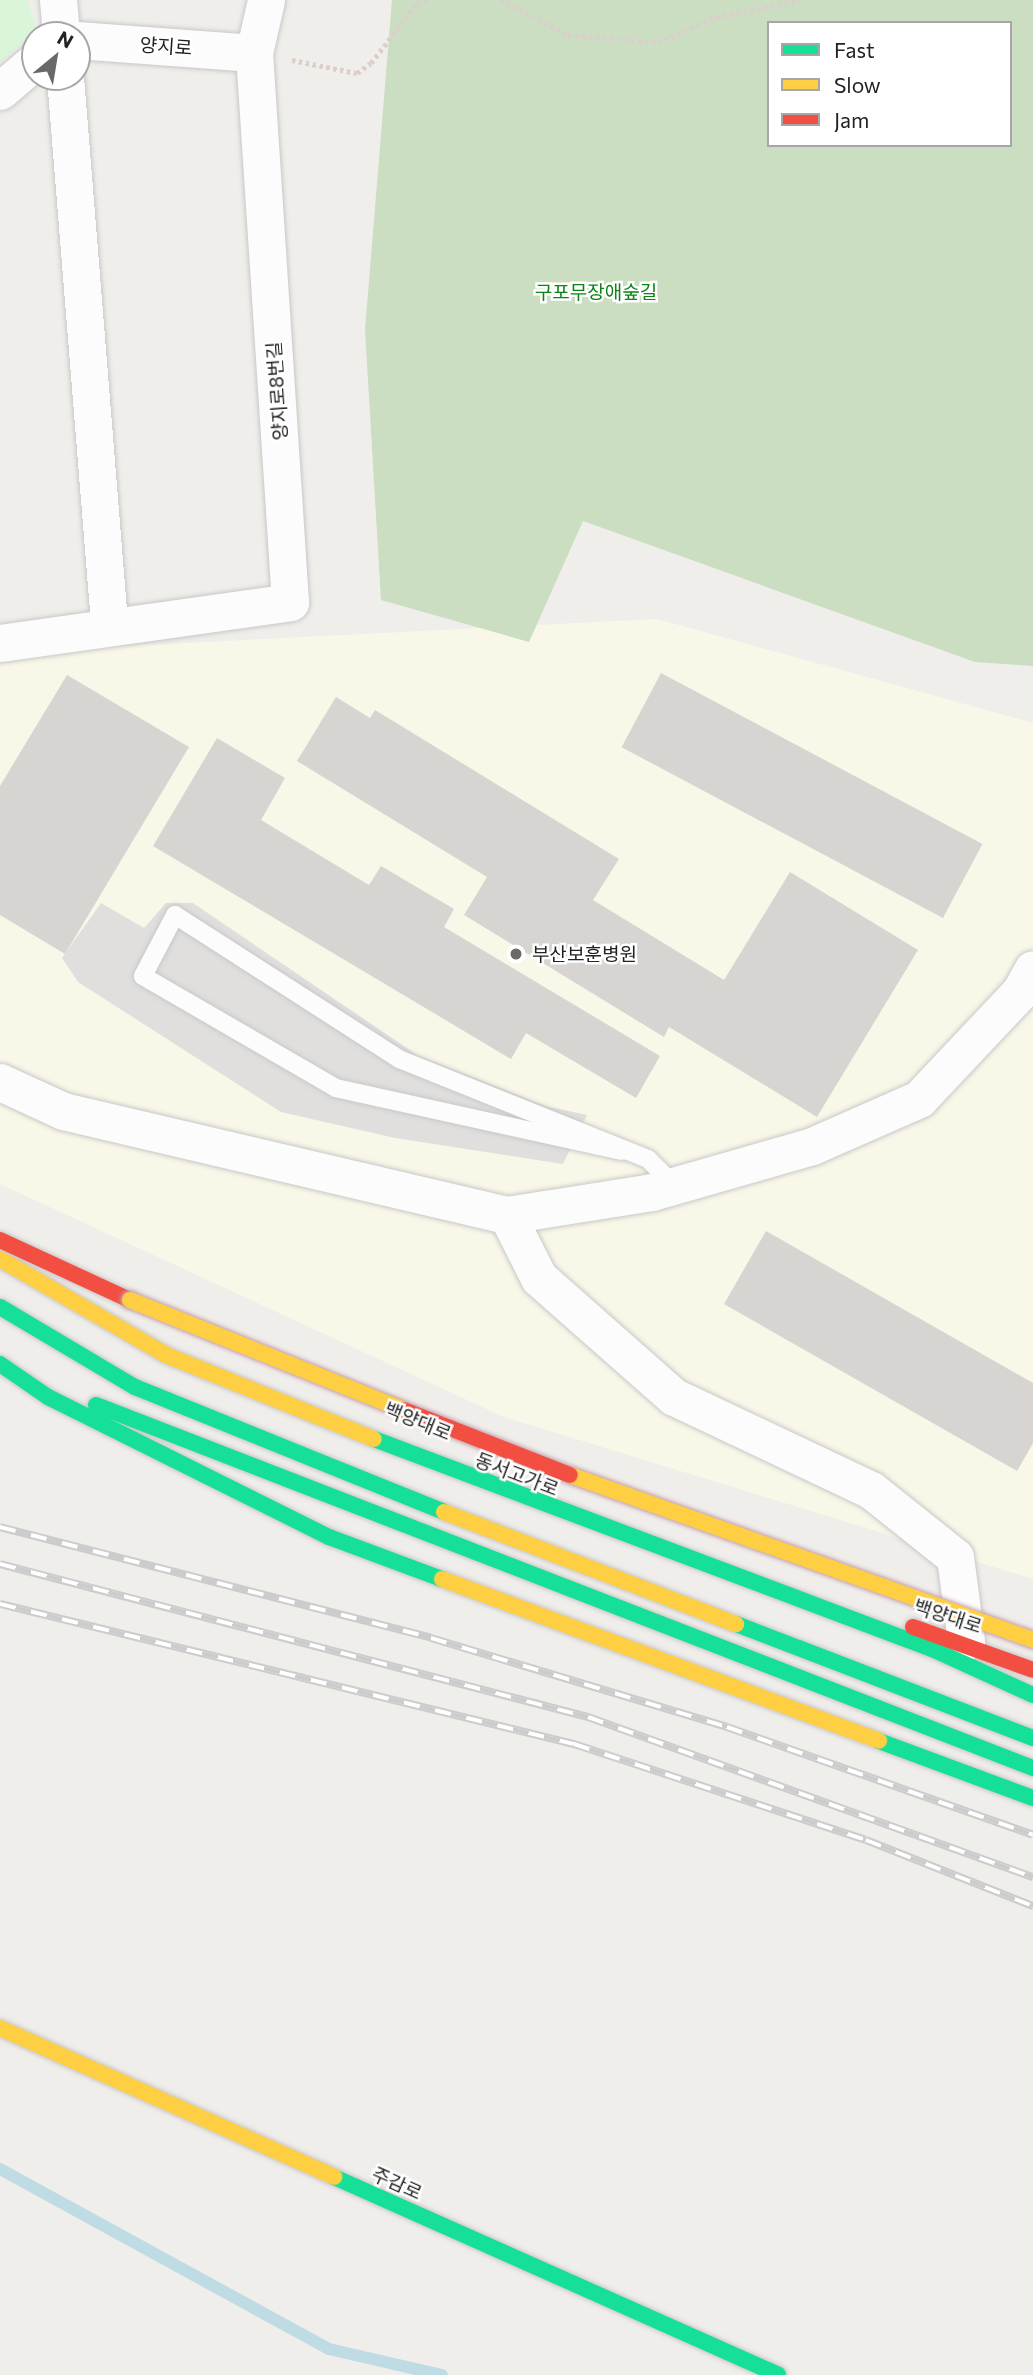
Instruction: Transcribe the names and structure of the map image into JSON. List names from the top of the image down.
{
  "streets": {
    "main road": ["백양대로", "동서고가로", "주감로"],
    "street": ["양지로", "양지로8번길"]
  },
  "crossings": [
    ["양지로", "양지로8번길"]
  ],
  "parks": ["구포무장애숲길"],
  "places": ["부산보훈병원"],
  "legend": ["Fast", "Slow", "Jam"],
  "north": "top right"
}
